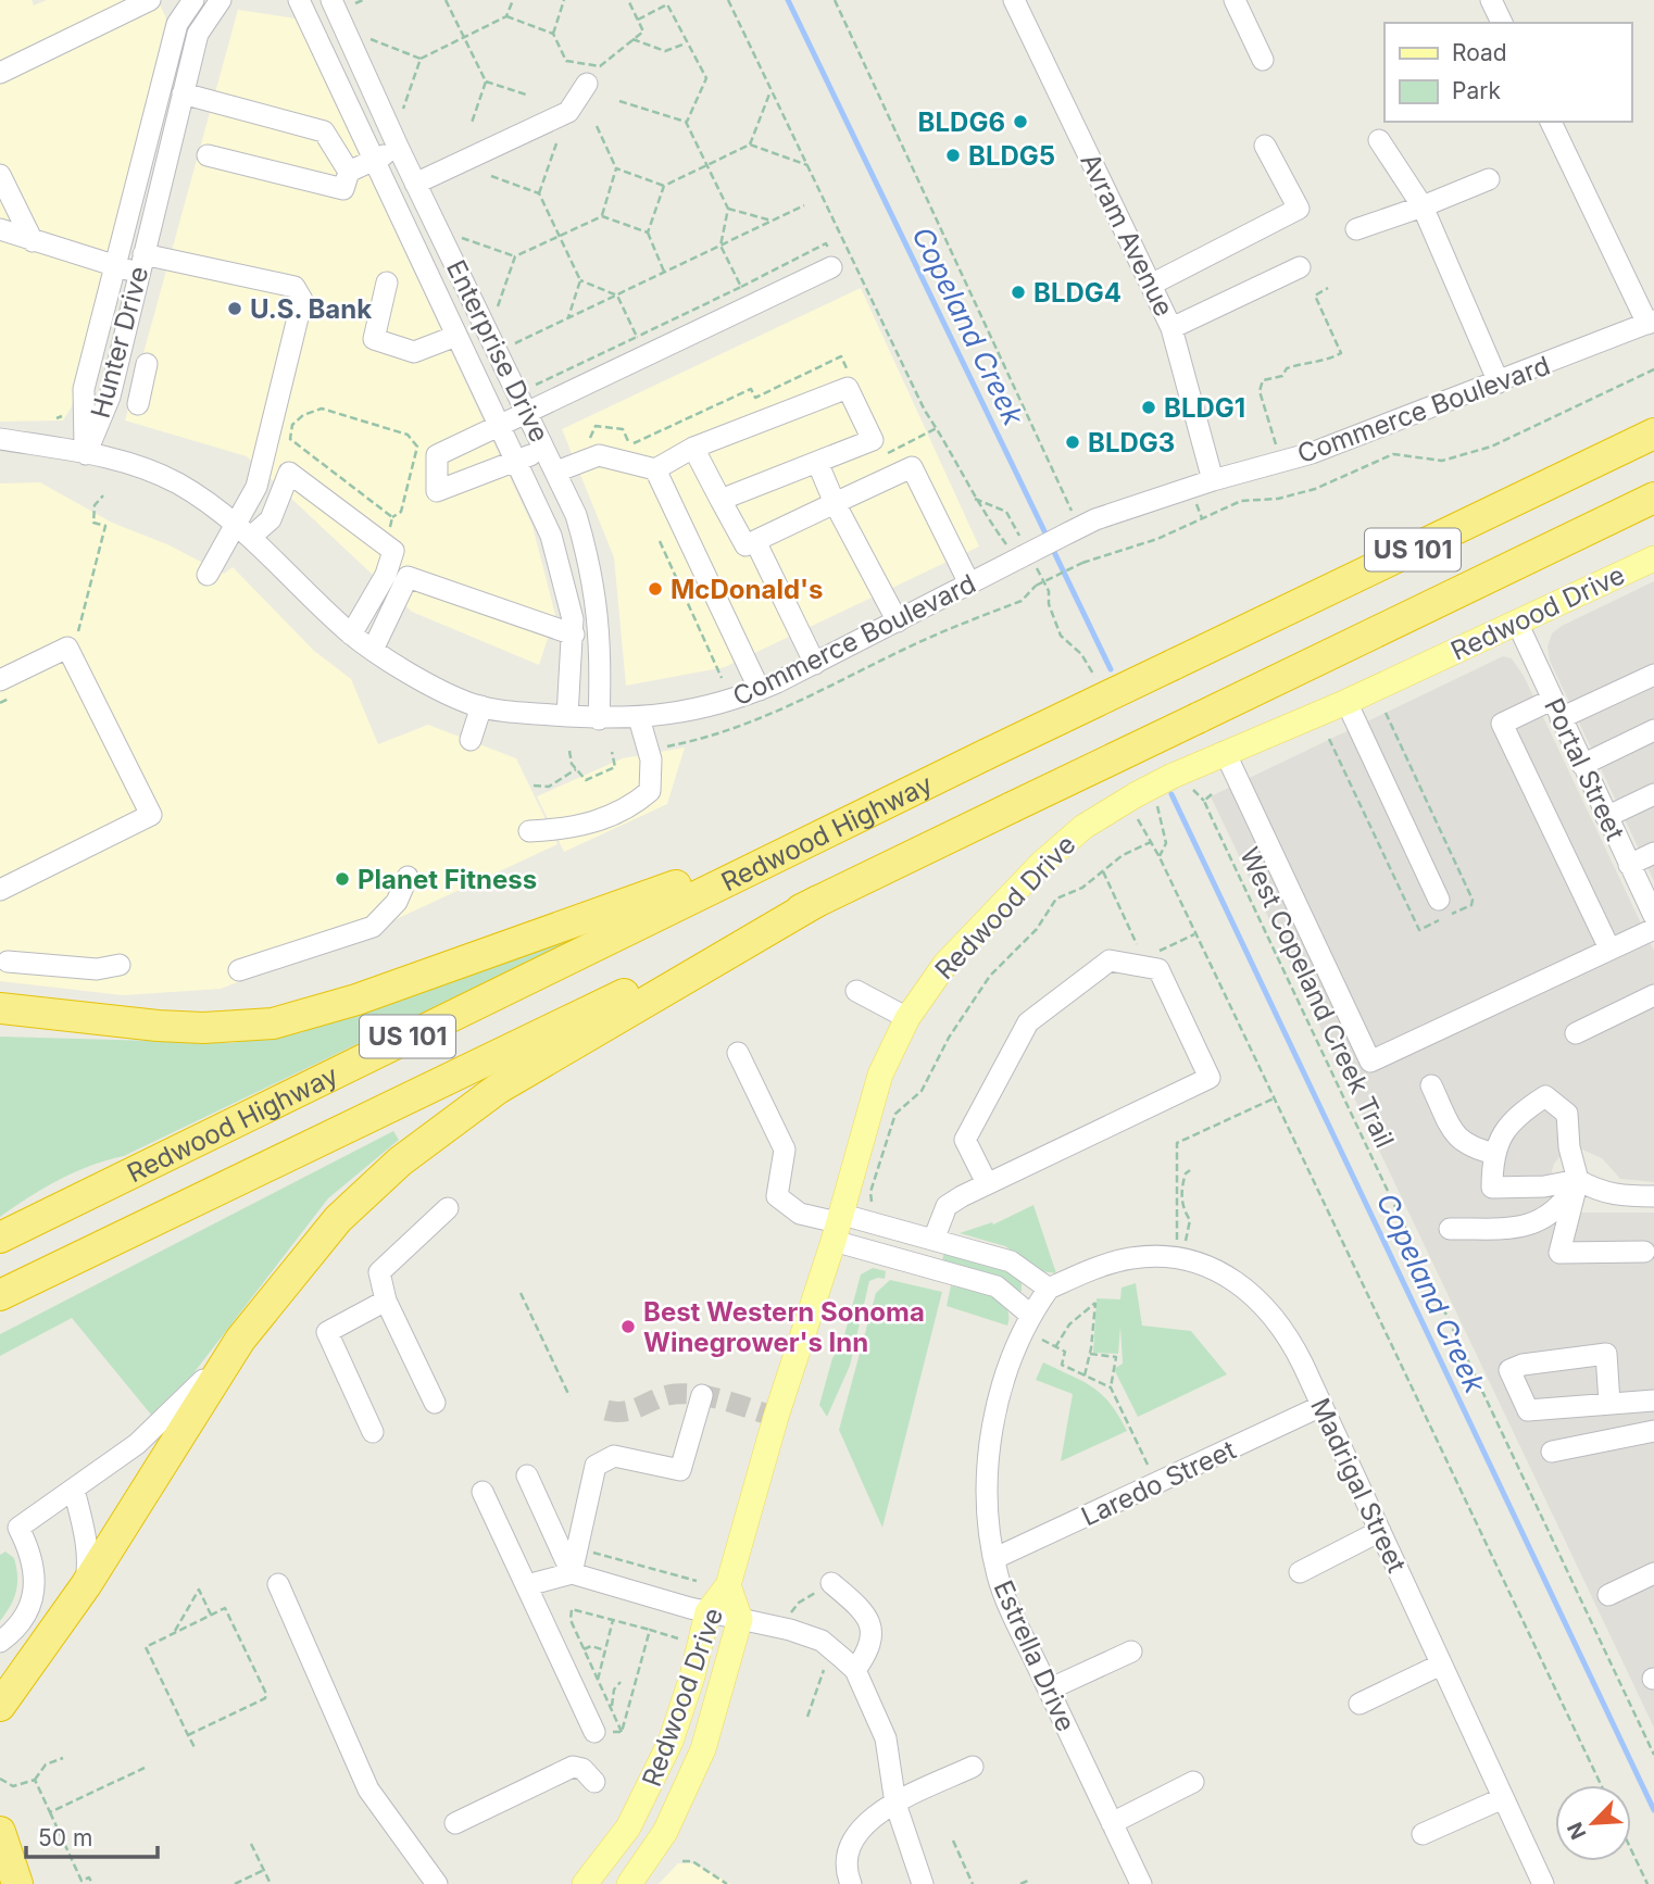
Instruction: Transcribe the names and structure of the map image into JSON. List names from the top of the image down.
{
  "streets": {
    "highway": ["US 101", "Redwood Highway"],
    "main road": ["Redwood Drive"],
    "street": [
      "Avram Avenue",
      "Hunter Drive",
      "Enterprise Drive",
      "Commerce Boulevard",
      "Portal Street",
      "Laredo Street",
      "Madrigal Street",
      "Estrella Drive"
    ],
    "path": ["West Copeland Creek Trail"]
  },
  "crossings": [
    ["Avram Avenue", "Commerce Boulevard"],
    ["Hunter Drive", "Commerce Boulevard"],
    ["Enterprise Drive", "Commerce Boulevard"],
    ["Redwood Drive", "Portal Street"],
    ["Laredo Street", "Madrigal Street"],
    ["Laredo Street", "Estrella Drive"],
    ["Madrigal Street", "Estrella Drive"]
  ],
  "water": ["Copeland Creek"],
  "places": [
    "BLDG6",
    "BLDG5",
    "BLDG4",
    "U.S. Bank",
    "BLDG1",
    "BLDG3",
    "McDonald's",
    "Planet Fitness",
    "Best Western Sonoma Winegrower's Inn"
  ],
  "legend": ["Road", "Park"],
  "scale_bar": "50 m",
  "north": "bottom left"
}
